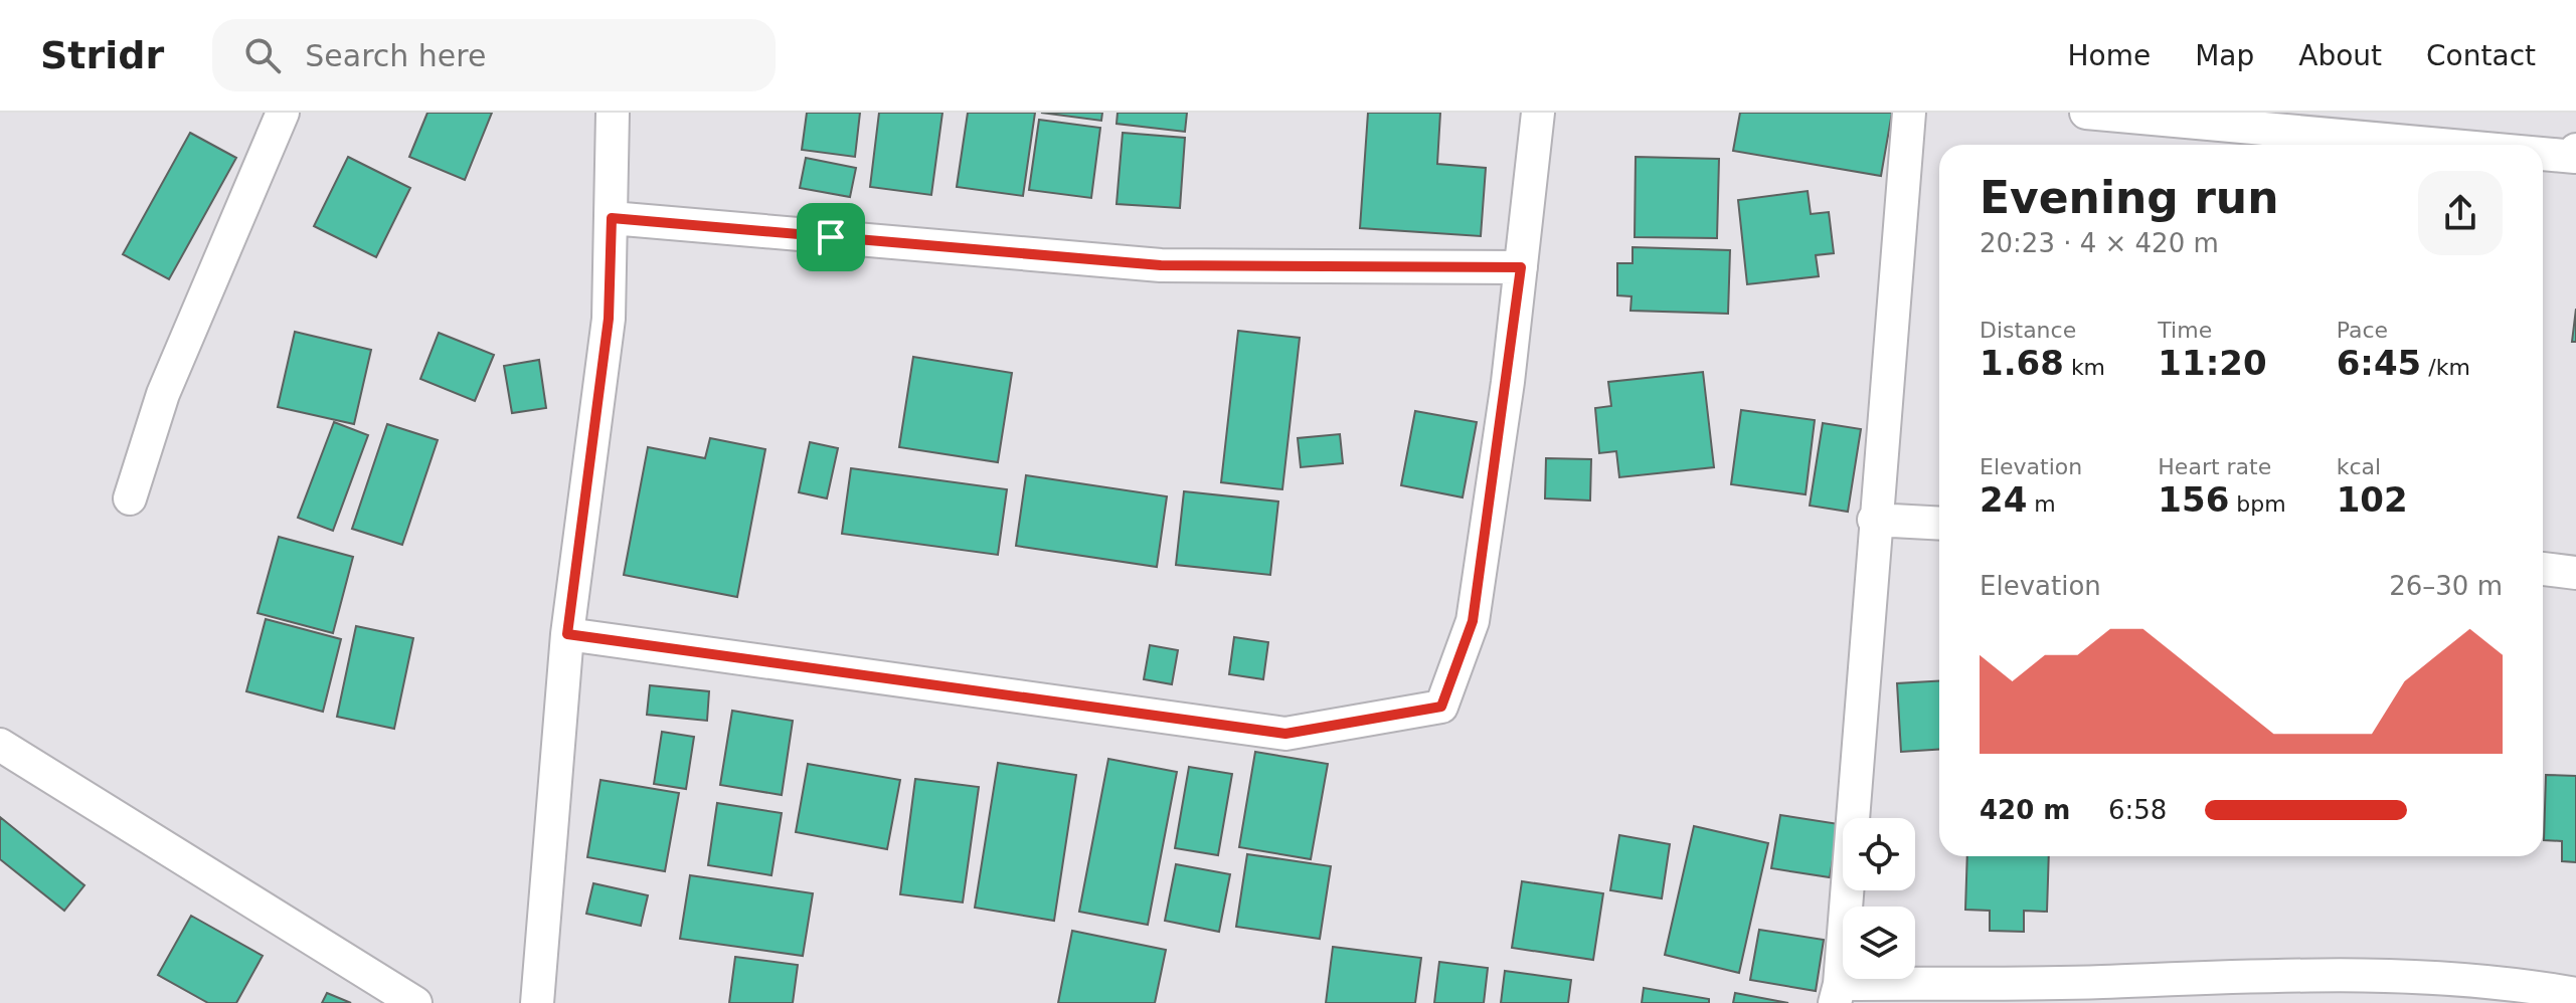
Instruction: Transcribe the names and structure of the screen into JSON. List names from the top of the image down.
{
  "page": {
    "header": "Stridr",
    "search": "Search here",
    "nav": [
      "Home",
      "Map",
      "About",
      "Contact"
    ],
    "heading": ["Evening run", "20:23 · 4 × 420 m"],
    "stats": [
      ["Distance", "1.68 km"],
      ["Time", "11:20"],
      ["Pace", "6:45 /km"],
      ["Elevation", "24 m"],
      ["Heart rate", "156 bpm"],
      ["kcal", "102"]
    ],
    "chart": ["Elevation", "26–30 m"],
    "list": [
      {
        "name": "420 m",
        "note": "6:58"
      }
    ]
  }
}
